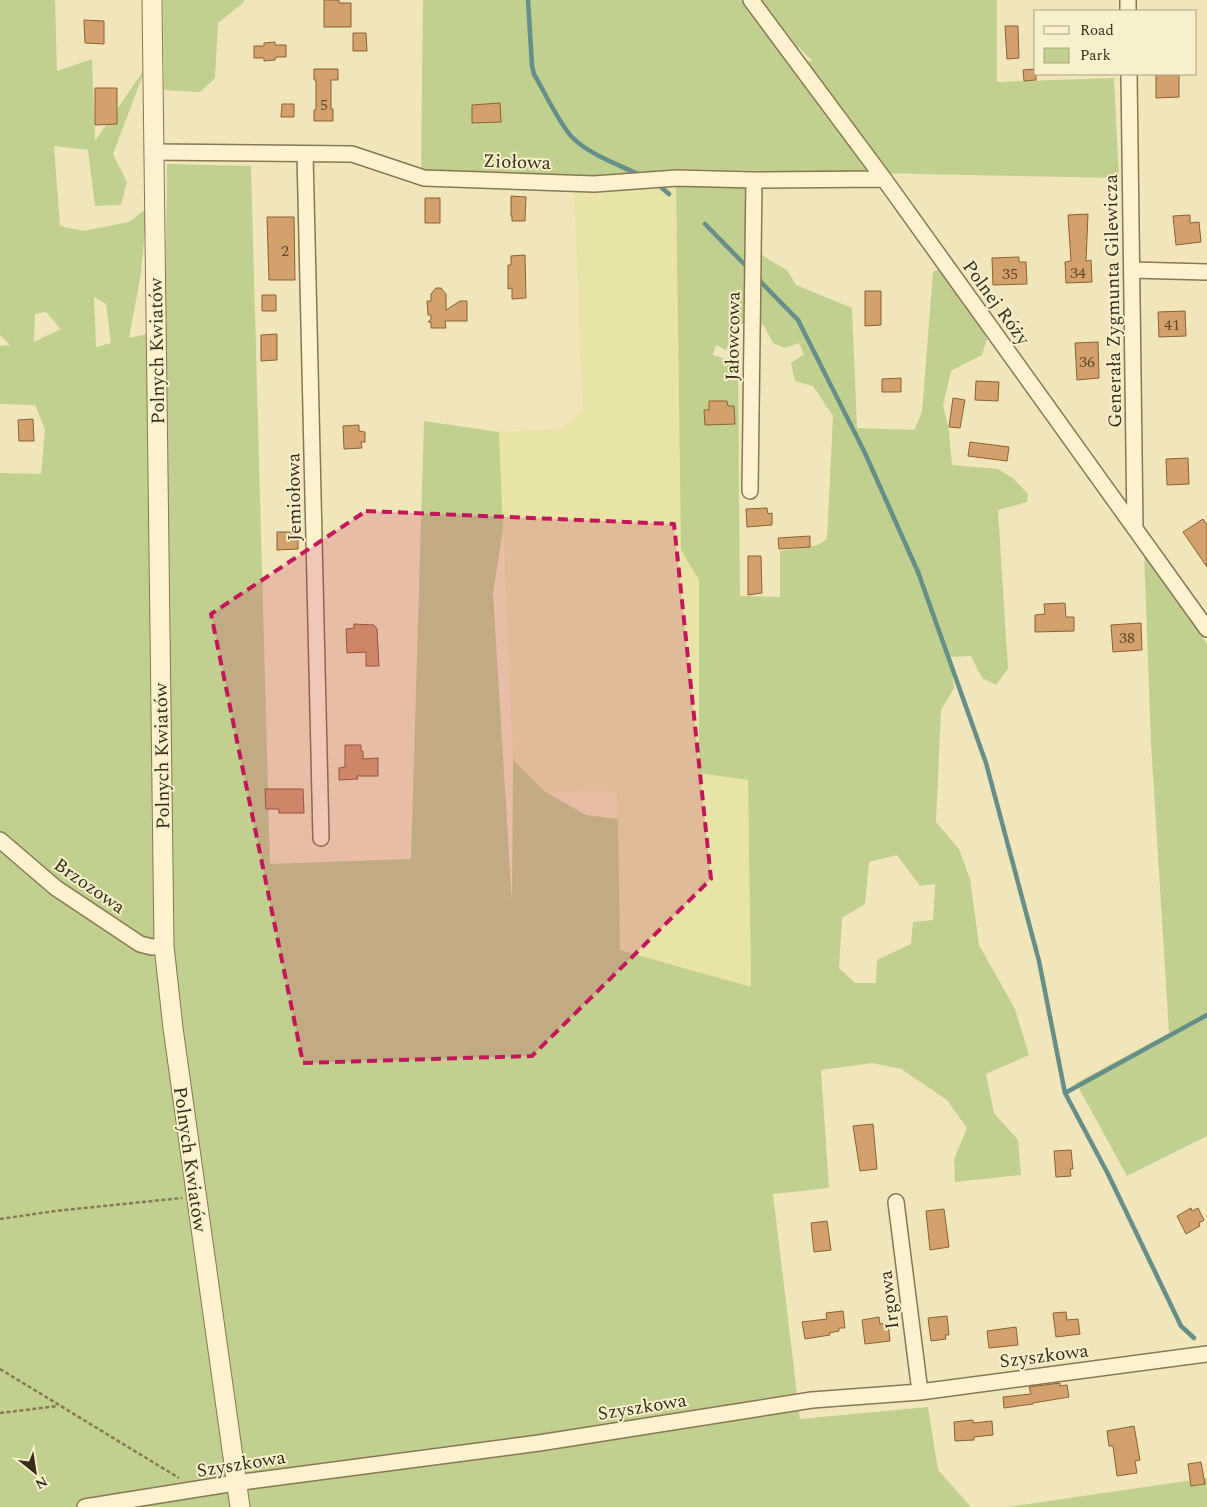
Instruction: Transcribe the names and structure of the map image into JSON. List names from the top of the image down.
{
  "streets": {
    "street": [
      "Ziołowa",
      "Generała Zygmunta Gilewicza",
      "Polnej Róży",
      "Jałowcowa",
      "Polnych Kwiatów",
      "Jemiołowa",
      "Brzozowa",
      "Irgowa",
      "Szyszkowa"
    ]
  },
  "crossings": [
    ["Ziołowa", "Polnej Róży"],
    ["Ziołowa", "Jałowcowa"],
    ["Ziołowa", "Polnych Kwiatów"],
    ["Ziołowa", "Jemiołowa"],
    ["Generała Zygmunta Gilewicza", "Polnej Róży"],
    ["Polnych Kwiatów", "Brzozowa"],
    ["Polnych Kwiatów", "Szyszkowa"],
    ["Irgowa", "Szyszkowa"]
  ],
  "house_numbers": [
    "5",
    "2",
    "34",
    "35",
    "41",
    "36",
    "38"
  ],
  "legend": ["Road", "Park"],
  "north": "bottom right"
}
